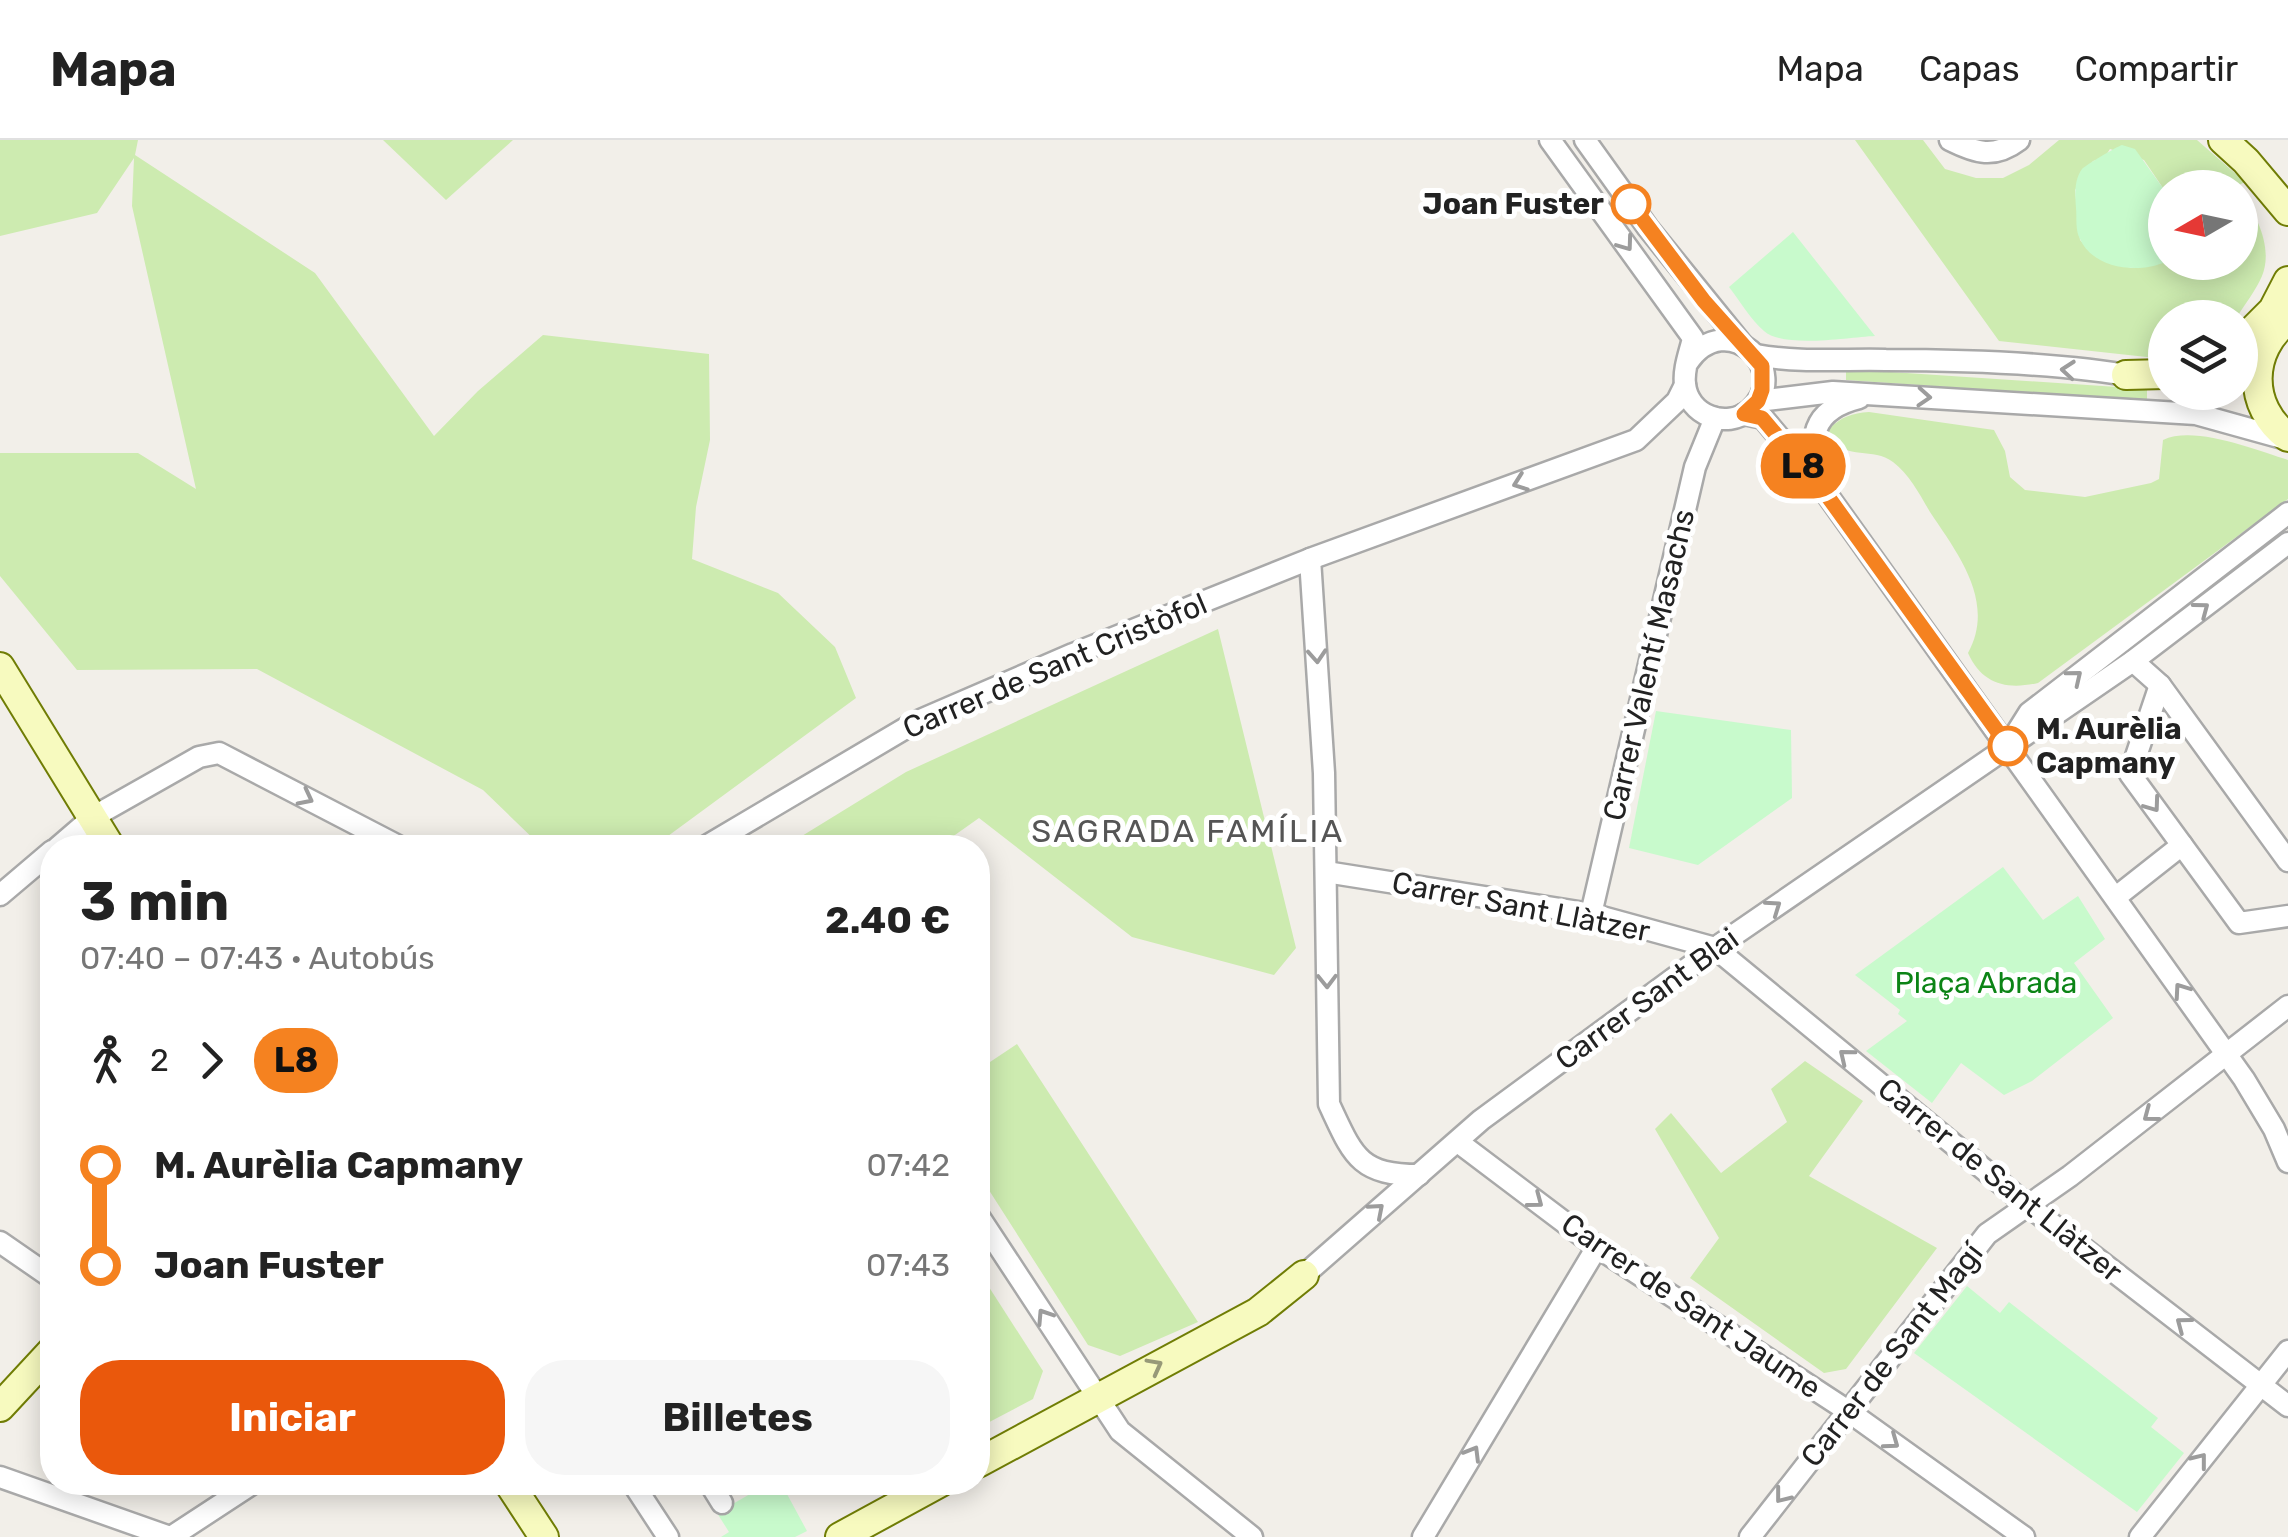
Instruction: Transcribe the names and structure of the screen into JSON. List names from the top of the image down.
{
  "streets": {
    "street": [
      "Carrer Valentí Masachs",
      "Carrer de Sant Cristòfol",
      "Carrer Sant Llàtzer",
      "Carrer Sant Blai",
      "Carrer de Sant Llàtzer",
      "Carrer de Sant Jaume",
      "Carrer de Sant Magí"
    ]
  },
  "crossings": [
    ["Carrer Valentí Masachs", "Carrer de Sant Cristòfol"],
    ["Carrer Valentí Masachs", "Carrer Sant Llàtzer"],
    ["Carrer Sant Llàtzer", "Carrer Sant Blai"],
    ["Carrer Sant Llàtzer", "Carrer de Sant Llàtzer"],
    ["Carrer Sant Blai", "Carrer de Sant Llàtzer"],
    ["Carrer Sant Blai", "Carrer de Sant Jaume"],
    ["Carrer de Sant Llàtzer", "Carrer de Sant Magí"],
    ["Carrer de Sant Jaume", "Carrer de Sant Magí"]
  ],
  "one_way": [
    "Carrer de Sant Cristòfol",
    "Carrer Sant Blai",
    "Carrer de Sant Llàtzer",
    "Carrer de Sant Jaume",
    "Carrer de Sant Magí"
  ],
  "districts": ["SAGRADA FAMÍLIA"],
  "parks": ["Plaça Abrada"],
  "places": ["Joan Fuster", "M. Aurèlia Capmany"],
  "lines": ["bus line L8"],
  "north": "left",
  "page": {
    "header": "Mapa",
    "nav": ["Mapa", "Capas", "Compartir"],
    "on_map": "L8",
    "heading": ["3 min", "07:40 – 07:43 · Autobús", "2.40 €"],
    "legs": ["2", "L8"],
    "list": [
      {
        "name": "M. Aurèlia Capmany",
        "value": "07:42"
      },
      {
        "name": "Joan Fuster",
        "value": "07:43"
      }
    ],
    "buttons": ["Iniciar", "Billetes"]
  }
}
